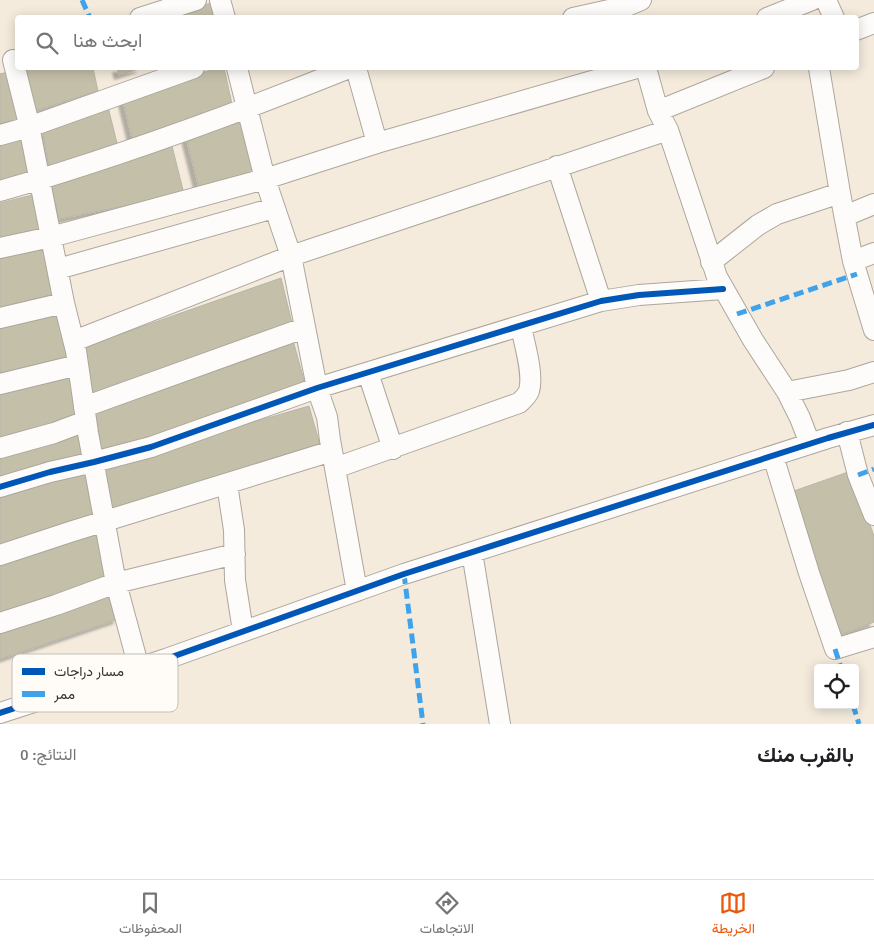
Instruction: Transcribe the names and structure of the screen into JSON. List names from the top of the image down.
{
  "legend": ["مسار دراجات", "ممر"],
  "page": {
    "search": "ابحث هنا",
    "heading": ["بالقرب منك", "النتائج: 0"],
    "nav": ["الخريطة", "الاتجاهات", "المحفوظات"]
  }
}
